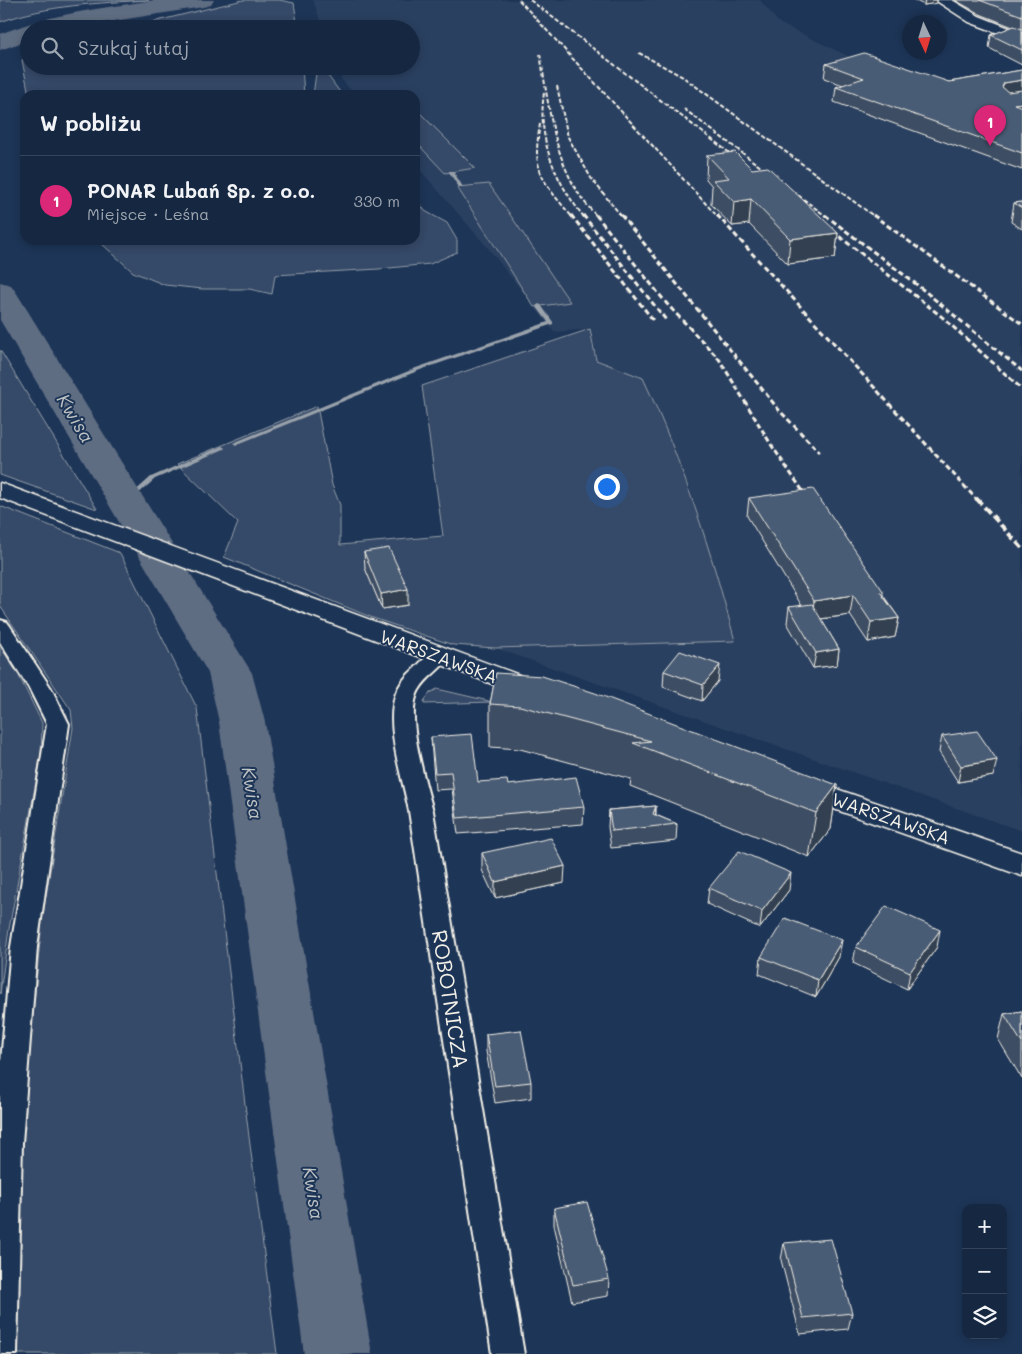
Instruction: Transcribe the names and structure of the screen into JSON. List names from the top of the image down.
{
  "streets": {
    "main road": ["WARSZAWSKA"],
    "street": ["ROBOTNICZA"]
  },
  "crossings": [
    ["WARSZAWSKA", "ROBOTNICZA"]
  ],
  "water": ["Kwisa"],
  "north": "bottom",
  "page": {
    "search": "Szukaj tutaj",
    "heading": "W pobliżu",
    "pins": "1",
    "list": [
      {
        "mark": "1",
        "name": "PONAR Lubań Sp. z o.o.",
        "note": "Miejsce · Leśna",
        "value": "330 m"
      }
    ],
    "map_buttons": ["+", "−"]
  }
}
